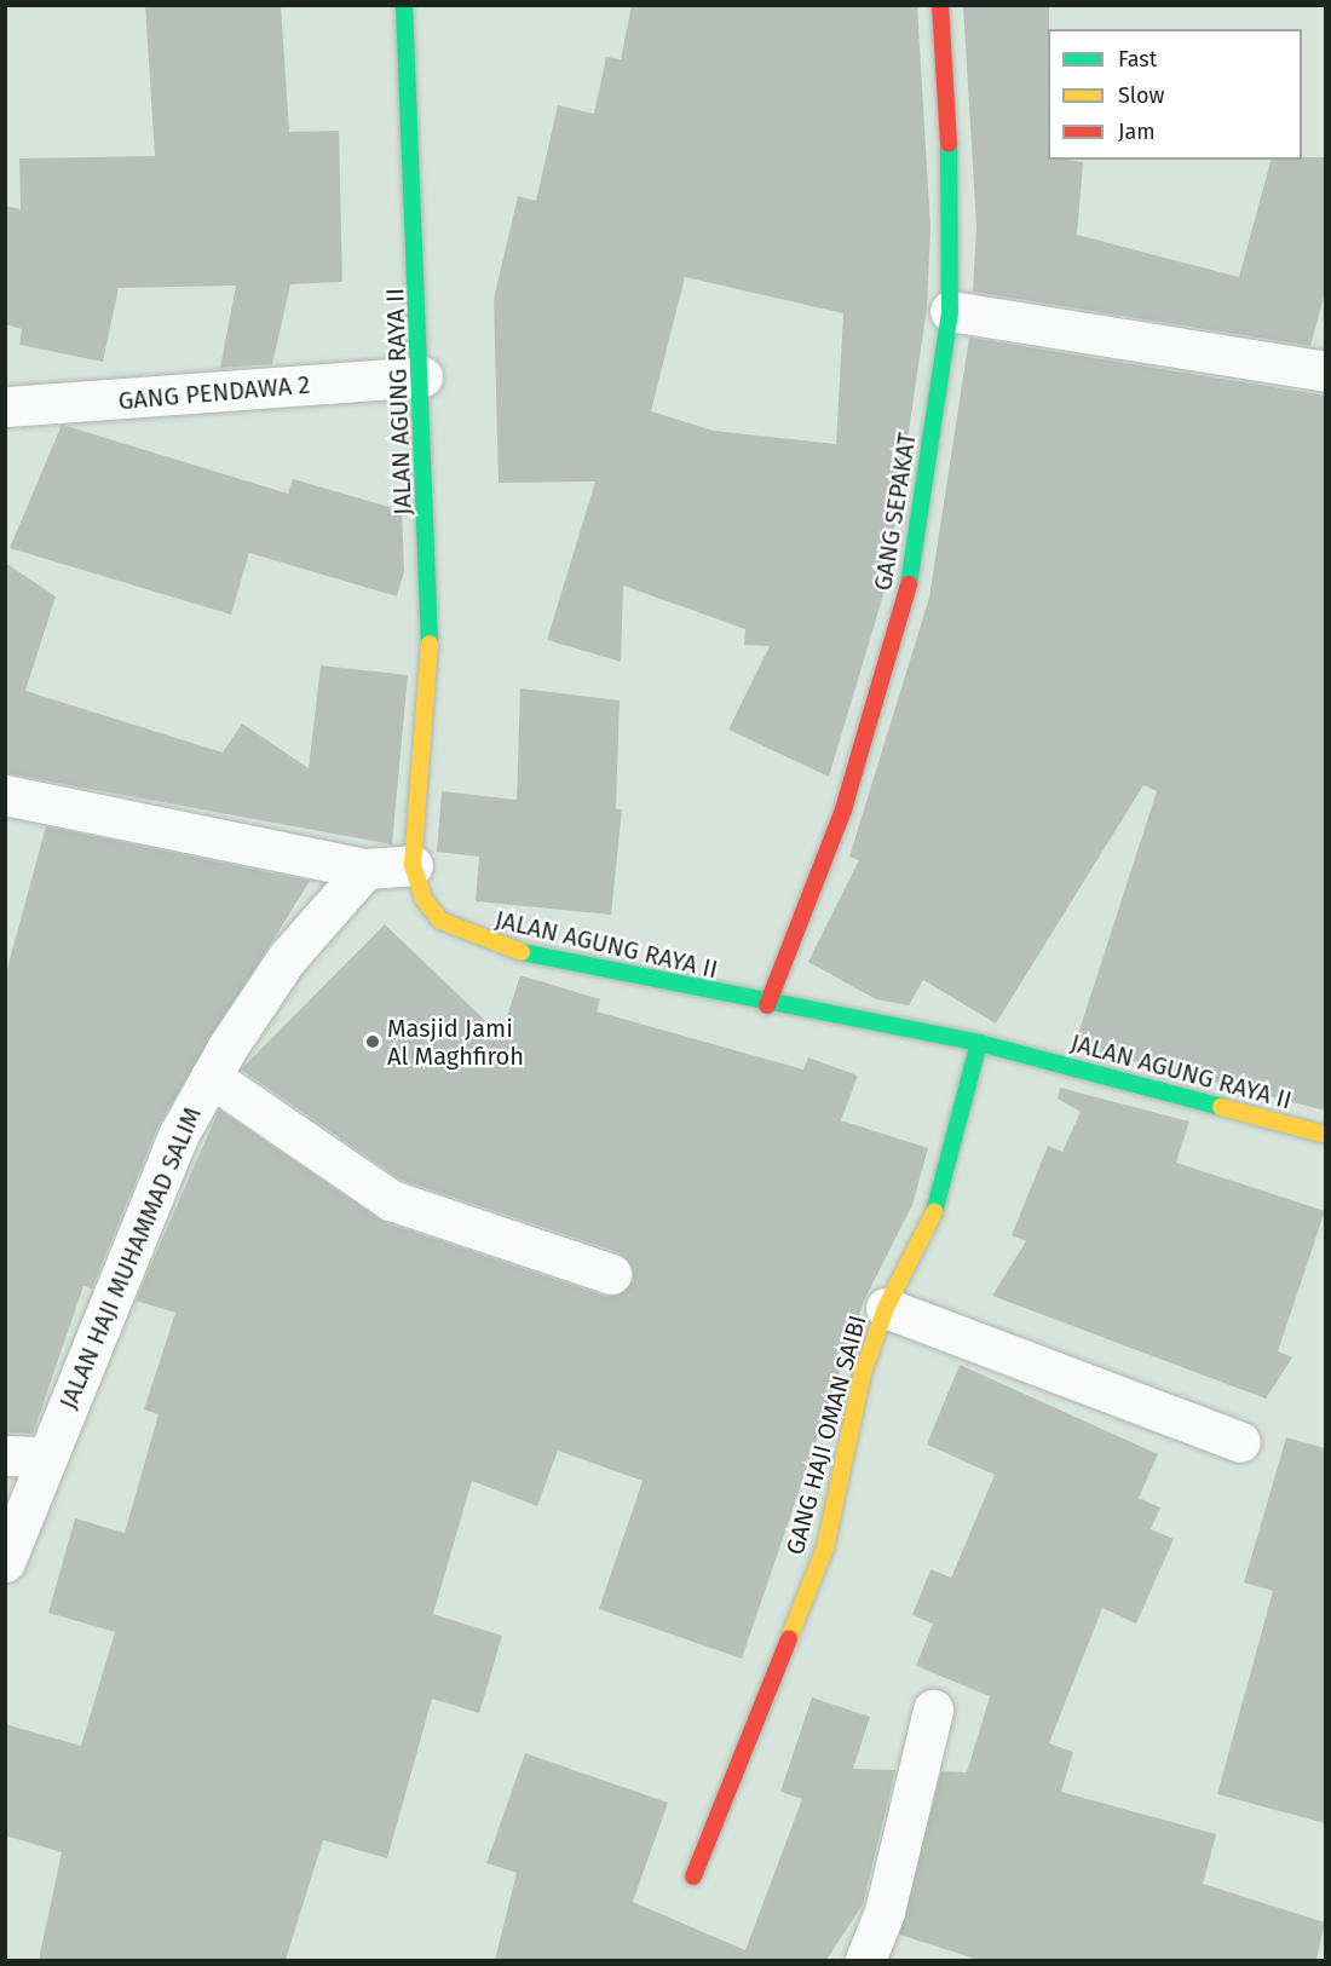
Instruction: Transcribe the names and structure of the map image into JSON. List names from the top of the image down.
{
  "streets": {
    "street": [
      "GANG PENDAWA 2",
      "JALAN AGUNG RAYA II",
      "GANG SEPAKAT",
      "JALAN HAJI MUHAMMAD SALIM",
      "GANG HAJI OMAN SAIBI"
    ]
  },
  "crossings": [
    ["GANG PENDAWA 2", "JALAN AGUNG RAYA II"],
    ["JALAN AGUNG RAYA II", "GANG SEPAKAT"],
    ["JALAN AGUNG RAYA II", "GANG HAJI OMAN SAIBI"]
  ],
  "places": ["Masjid Jami Al Maghfiroh"],
  "legend": ["Fast", "Slow", "Jam"]
}
